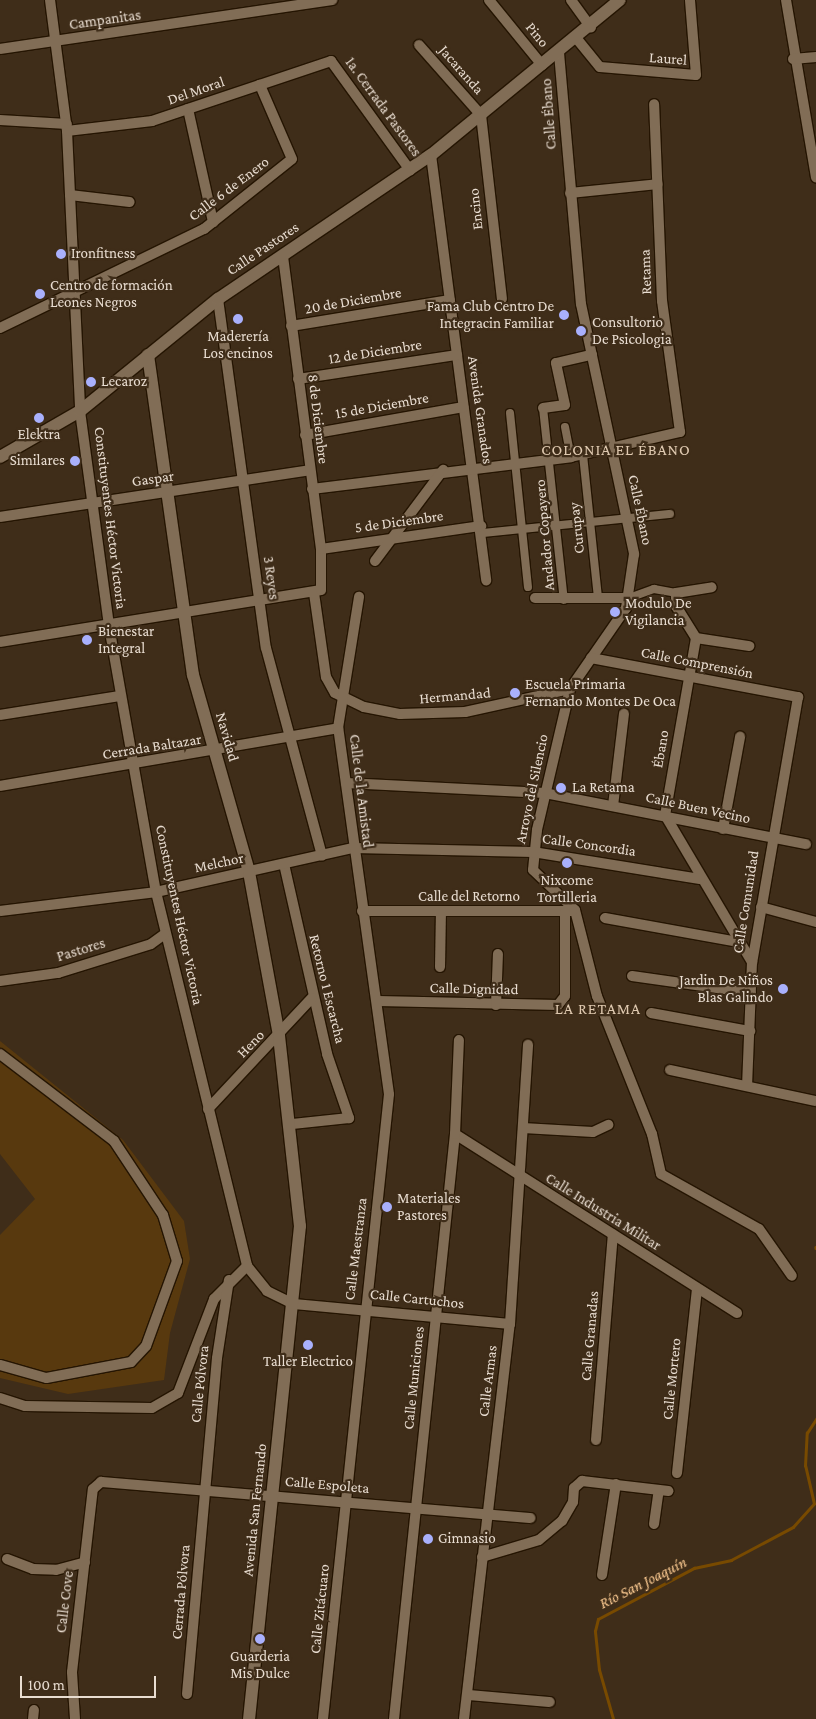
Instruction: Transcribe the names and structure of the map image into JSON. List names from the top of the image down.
{
  "streets": {
    "street": [
      "Campanitas",
      "Pino",
      "Laurel",
      "Jacaranda",
      "Del Moral",
      "1a. Cerrada Pastores",
      "Calle Ébano",
      "Calle 6 de Enero",
      "Encino",
      "Calle Pastores",
      "Retama",
      "20 de Diciembre",
      "12 de Diciembre",
      "15 de Diciembre",
      "Avenida Granados",
      "8 de Diciembre",
      "Gaspar",
      "Constituyentes Héctor Victoria",
      "5 de Diciembre",
      "Curupay",
      "Andador Copayero",
      "3 Reyes",
      "Calle Comprensión",
      "Hermandad",
      "Navidad",
      "Cerrada Baltazar",
      "Ébano",
      "Arroyo del Silencio",
      "Calle de la Amistad",
      "Calle Buen Vecino",
      "Calle Concordia",
      "Melchor",
      "Calle del Retorno",
      "Calle Comunidad",
      "Pastores",
      "Retorno 1 Escarcha",
      "Calle Dignidad",
      "Heno",
      "Calle Industria Militar",
      "Calle Maestranza",
      "Calle Cartuchos",
      "Calle Granadas",
      "Calle Municiones",
      "Calle Mortero",
      "Calle Armas",
      "Calle Pólvora",
      "Calle Espoleta",
      "Avenida San Fernando",
      "Cerrada Pólvora",
      "Calle Cove",
      "Calle Zitácuaro"
    ]
  },
  "crossings": [
    ["Campanitas", "Constituyentes Héctor Victoria"],
    ["Pino", "Calle Pastores"],
    ["Laurel", "Calle Pastores"],
    ["Jacaranda", "Encino"],
    ["Jacaranda", "Calle Pastores"],
    ["Del Moral", "1a. Cerrada Pastores"],
    ["Del Moral", "Calle 6 de Enero"],
    ["Del Moral", "Constituyentes Héctor Victoria"],
    ["1a. Cerrada Pastores", "Calle Pastores"],
    ["Calle Ébano", "Calle Pastores"],
    ["Calle Ébano", "Retama"],
    ["Calle Ébano", "Calle Comprensión"],
    ["Calle Ébano", "Hermandad"],
    ["Calle Ébano", "Arroyo del Silencio"],
    ["Calle 6 de Enero", "Constituyentes Héctor Victoria"],
    ["Encino", "Calle Pastores"],
    ["Calle Pastores", "Avenida Granados"],
    ["Calle Pastores", "8 de Diciembre"],
    ["Calle Pastores", "Constituyentes Héctor Victoria"],
    ["Calle Pastores", "3 Reyes"],
    ["Calle Pastores", "Navidad"],
    ["20 de Diciembre", "Avenida Granados"],
    ["20 de Diciembre", "8 de Diciembre"],
    ["12 de Diciembre", "Avenida Granados"],
    ["12 de Diciembre", "8 de Diciembre"],
    ["15 de Diciembre", "Avenida Granados"],
    ["15 de Diciembre", "8 de Diciembre"],
    ["Avenida Granados", "5 de Diciembre"],
    ["8 de Diciembre", "Gaspar"],
    ["8 de Diciembre", "5 de Diciembre"],
    ["Gaspar", "Constituyentes Héctor Victoria"],
    ["Gaspar", "3 Reyes"],
    ["Gaspar", "Navidad"],
    ["Constituyentes Héctor Victoria", "Cerrada Baltazar"],
    ["Constituyentes Héctor Victoria", "Melchor"],
    ["Constituyentes Héctor Victoria", "Pastores"],
    ["Constituyentes Héctor Victoria", "Heno"],
    ["Constituyentes Héctor Victoria", "Calle Cartuchos"],
    ["3 Reyes", "Cerrada Baltazar"],
    ["3 Reyes", "Melchor"],
    ["Calle Comprensión", "Ébano"],
    ["Calle Comprensión", "Calle Comunidad"],
    ["Hermandad", "Arroyo del Silencio"],
    ["Hermandad", "Calle de la Amistad"],
    ["Navidad", "Cerrada Baltazar"],
    ["Navidad", "Melchor"],
    ["Navidad", "Retorno 1 Escarcha"],
    ["Navidad", "Heno"],
    ["Navidad", "Avenida San Fernando"],
    ["Cerrada Baltazar", "Calle de la Amistad"],
    ["Ébano", "Calle Buen Vecino"],
    ["Arroyo del Silencio", "Calle Buen Vecino"],
    ["Arroyo del Silencio", "Calle Concordia"],
    ["Arroyo del Silencio", "Calle del Retorno"],
    ["Arroyo del Silencio", "Calle Dignidad"],
    ["Calle de la Amistad", "Calle Buen Vecino"],
    ["Calle de la Amistad", "Calle Concordia"],
    ["Calle de la Amistad", "Melchor"],
    ["Calle de la Amistad", "Calle del Retorno"],
    ["Calle de la Amistad", "Calle Dignidad"],
    ["Calle de la Amistad", "Calle Maestranza"],
    ["Calle Buen Vecino", "Calle Comunidad"],
    ["Calle Concordia", "Melchor"],
    ["Melchor", "Retorno 1 Escarcha"],
    ["Calle del Retorno", "Calle Dignidad"],
    ["Retorno 1 Escarcha", "Heno"],
    ["Retorno 1 Escarcha", "Avenida San Fernando"],
    ["Calle Dignidad", "Calle Maestranza"],
    ["Calle Industria Militar", "Calle Granadas"],
    ["Calle Industria Militar", "Calle Municiones"],
    ["Calle Industria Militar", "Calle Mortero"],
    ["Calle Industria Militar", "Calle Armas"],
    ["Calle Maestranza", "Calle Cartuchos"],
    ["Calle Maestranza", "Calle Espoleta"],
    ["Calle Maestranza", "Calle Zitácuaro"],
    ["Calle Cartuchos", "Calle Municiones"],
    ["Calle Cartuchos", "Calle Armas"],
    ["Calle Cartuchos", "Avenida San Fernando"],
    ["Calle Municiones", "Calle Espoleta"],
    ["Calle Armas", "Calle Espoleta"],
    ["Calle Pólvora", "Calle Espoleta"],
    ["Calle Pólvora", "Cerrada Pólvora"],
    ["Calle Espoleta", "Avenida San Fernando"],
    ["Calle Espoleta", "Cerrada Pólvora"],
    ["Calle Espoleta", "Calle Cove"],
    ["Calle Espoleta", "Calle Zitácuaro"]
  ],
  "districts": ["COLONIA EL ÉBANO", "LA RETAMA"],
  "water": ["Río San Joaquín"],
  "places": [
    "Ironfitness",
    "Centro de formación Leones Negros",
    "Fama Club Centro De Integracin Familiar",
    "Maderería Los encinos",
    "Consultorio De Psicologia",
    "Lecaroz",
    "Elektra",
    "Similares",
    "Modulo De Vigilancia",
    "Bienestar Integral",
    "Escuela Primaria Fernando Montes De Oca",
    "La Retama",
    "Nixcome Tortilleria",
    "Jardin De Niños Blas Galindo",
    "Materiales Pastores",
    "Taller Electrico",
    "Gimnasio",
    "Guarderia Mis Dulce"
  ],
  "scale_bar": "100 m"
}
